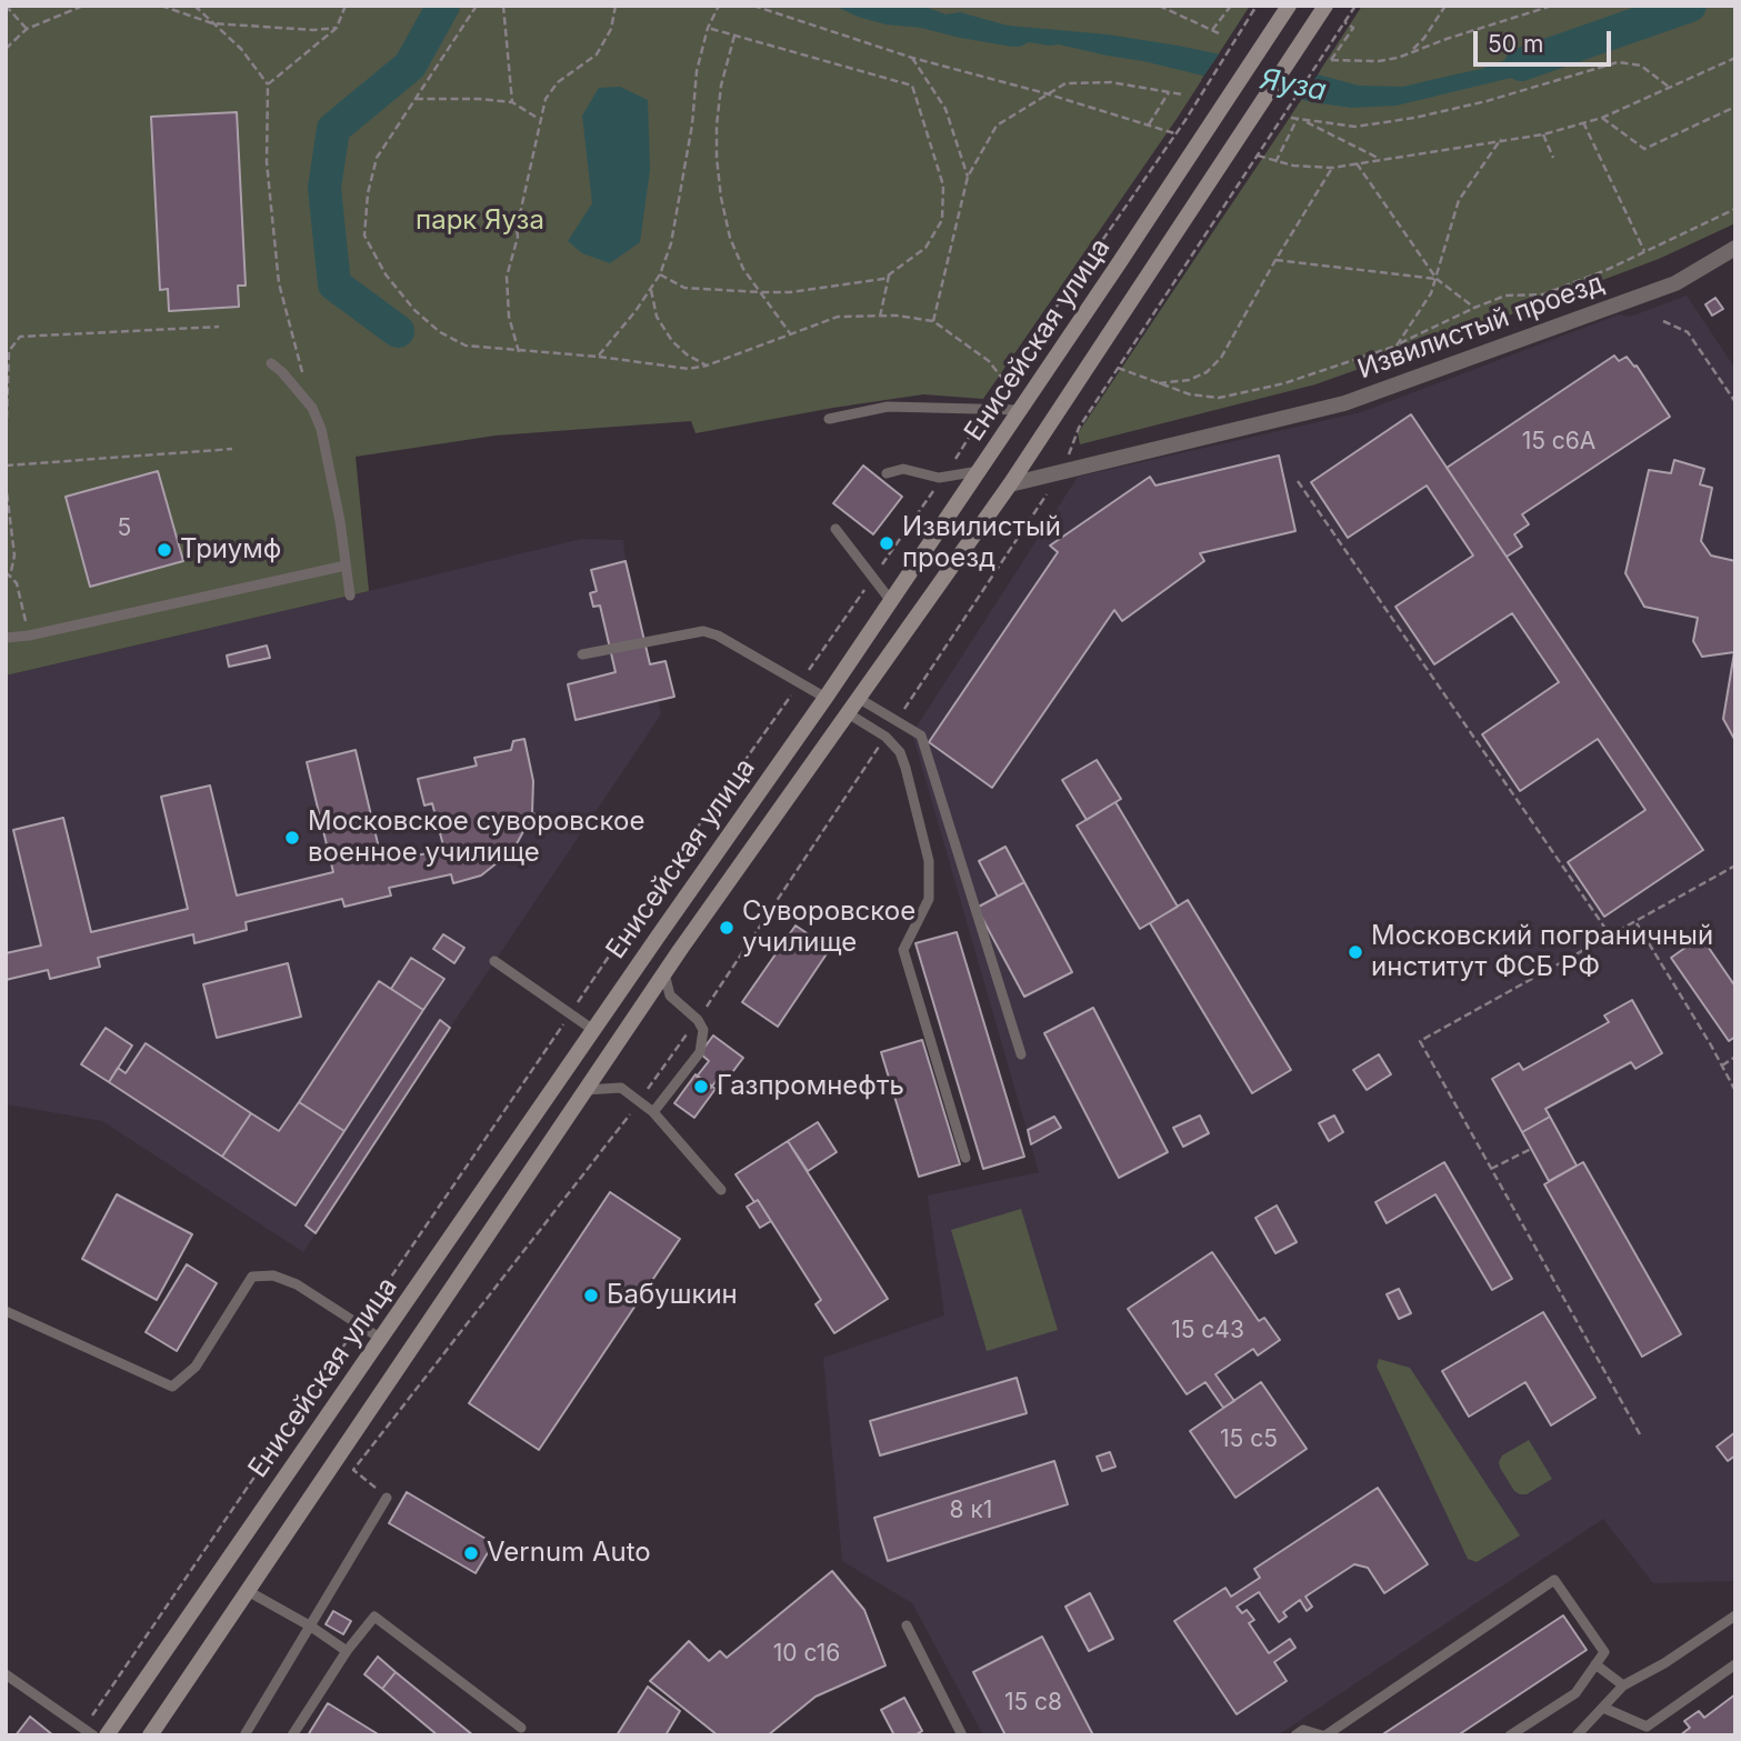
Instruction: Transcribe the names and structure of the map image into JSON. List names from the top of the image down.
{
  "streets": {
    "main road": ["Енисейская улица"],
    "street": ["Извилистый проезд"]
  },
  "crossings": [
    ["Извилистый проезд", "Енисейская улица"]
  ],
  "water": ["Яуза"],
  "parks": ["парк Яуза"],
  "places": [
    "Извилистый проезд",
    "Триумф",
    "Московское суворовское военное училище",
    "Суворовское училище",
    "Московский пограничный институт ФСБ РФ",
    "Газпромнефть",
    "Бабушкин",
    "Vernum Auto"
  ],
  "house_numbers": [
    "15 с6А",
    "5",
    "15 с43",
    "15 с5",
    "8 к1",
    "10 с16",
    "15 с8"
  ],
  "scale_bar": "50 m"
}
